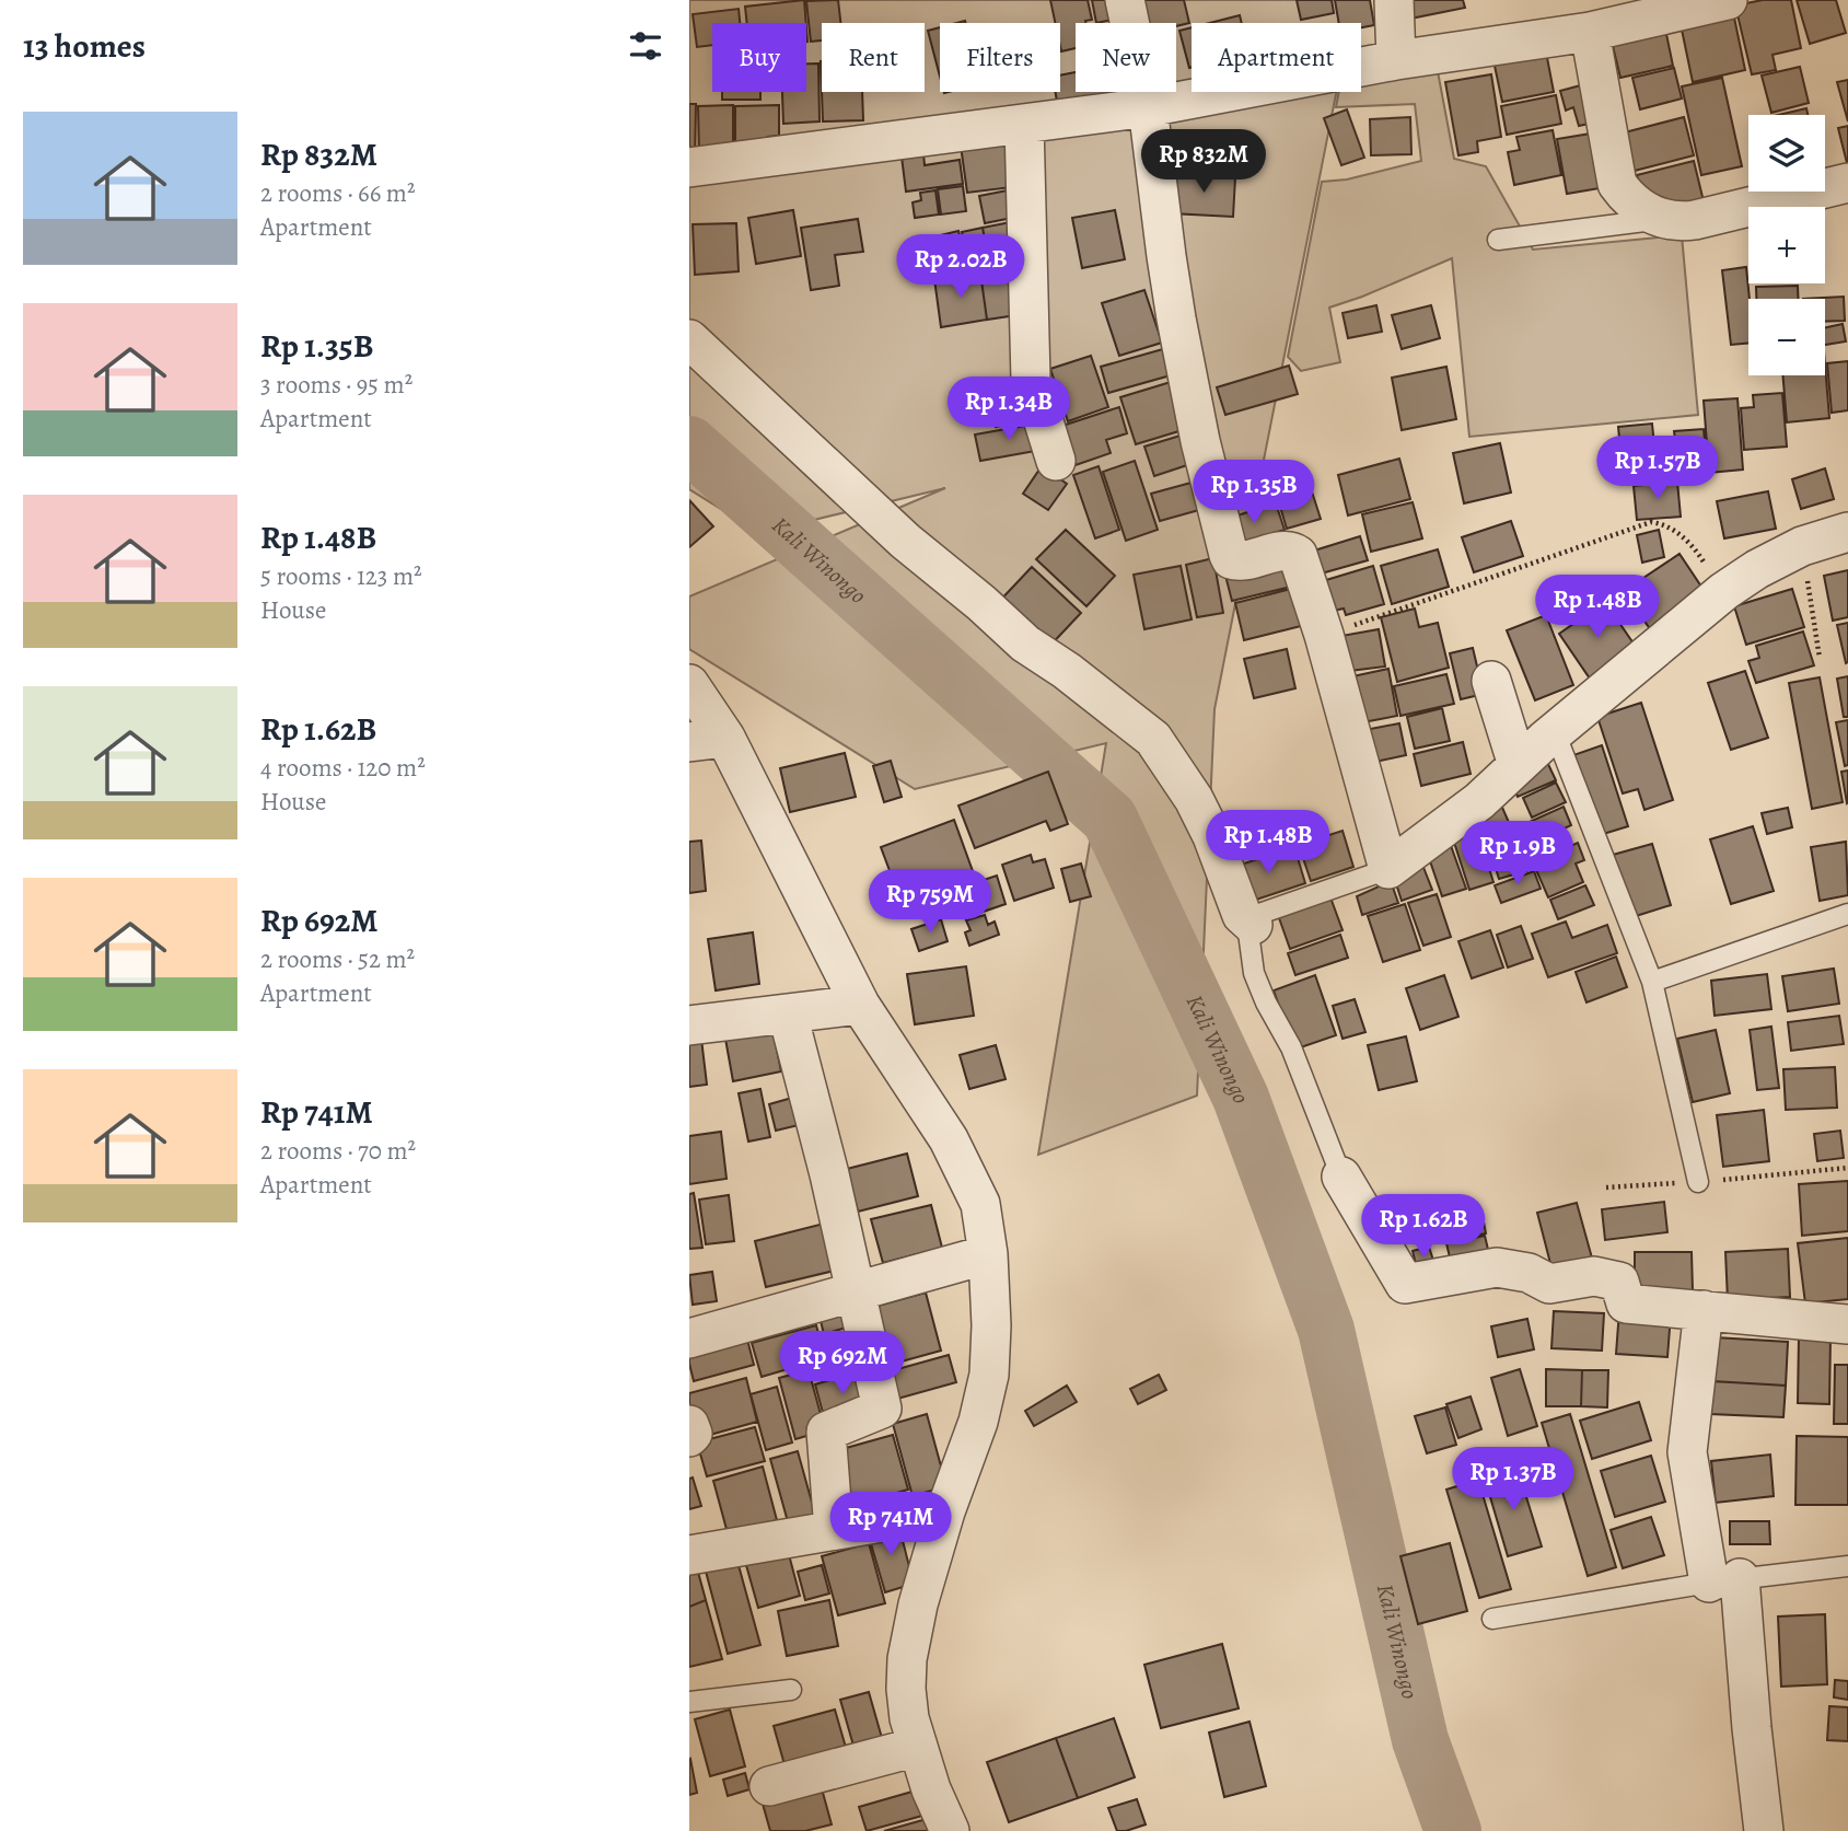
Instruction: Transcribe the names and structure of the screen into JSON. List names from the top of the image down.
{
  "water": ["Kali Winongo"],
  "page": {
    "heading": "13 homes",
    "chip": [
      "Buy",
      "Rent",
      "Filters",
      "New",
      "Apartment"
    ],
    "list": [
      {
        "name": "Rp 832M",
        "note": "2 rooms · 66 m² · Apartment"
      },
      {
        "name": "Rp 1.35B",
        "note": "3 rooms · 95 m² · Apartment"
      },
      {
        "name": "Rp 1.48B",
        "note": "5 rooms · 123 m² · House"
      },
      {
        "name": "Rp 1.62B",
        "note": "4 rooms · 120 m² · House"
      },
      {
        "name": "Rp 692M",
        "note": "2 rooms · 52 m² · Apartment"
      },
      {
        "name": "Rp 741M",
        "note": "2 rooms · 70 m² · Apartment"
      }
    ],
    "map_buttons": ["+", "−"],
    "price": [
      "Rp 832M",
      "Rp 2.02B",
      "Rp 1.34B",
      "Rp 1.57B",
      "Rp 1.35B",
      "Rp 1.48B",
      "Rp 1.48B",
      "Rp 1.9B",
      "Rp 759M",
      "Rp 1.62B",
      "Rp 692M",
      "Rp 1.37B",
      "Rp 741M"
    ]
  }
}
